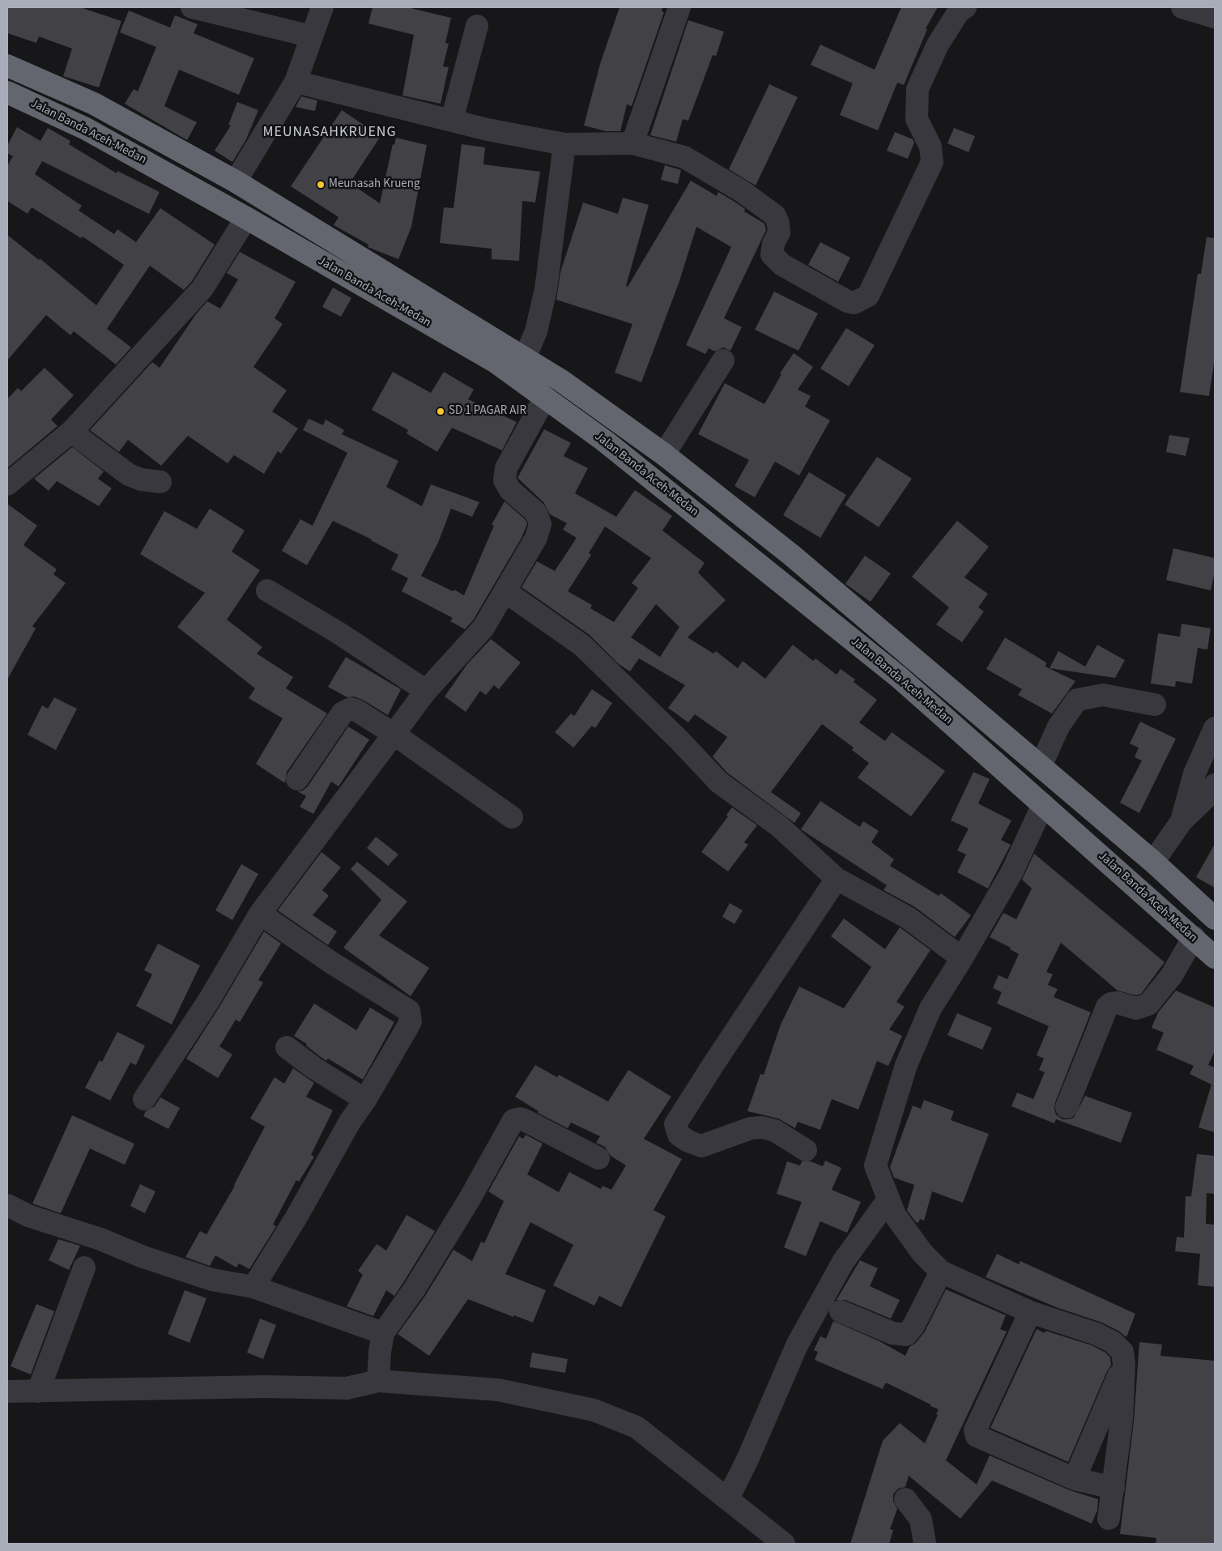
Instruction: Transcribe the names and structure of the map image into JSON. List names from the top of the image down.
{
  "streets": {
    "highway": ["Jalan Banda Aceh-Medan"]
  },
  "districts": ["MEUNASAHKRUENG"],
  "places": ["Meunasah Krueng", "SD 1 PAGAR AIR"]
}
